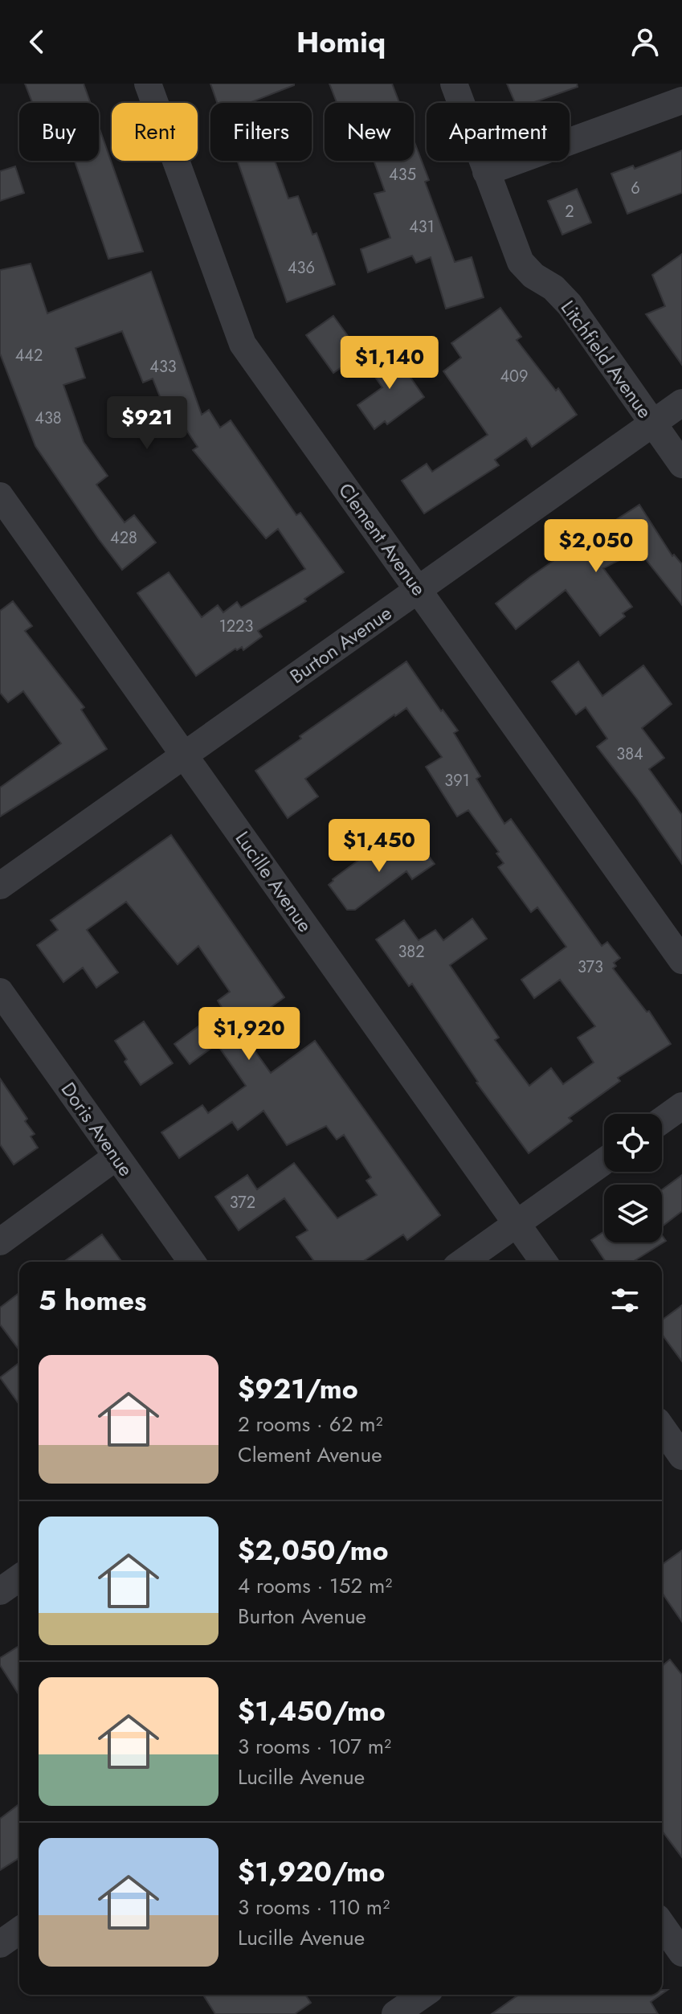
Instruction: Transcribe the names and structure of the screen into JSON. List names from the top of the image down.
{
  "streets": {
    "street": [
      "Litchfield Avenue",
      "Clement Avenue",
      "Burton Avenue",
      "Lucille Avenue",
      "Doris Avenue"
    ]
  },
  "crossings": [
    ["Litchfield Avenue", "Burton Avenue"],
    ["Clement Avenue", "Burton Avenue"],
    ["Burton Avenue", "Lucille Avenue"]
  ],
  "house_numbers": [
    "435",
    "6",
    "2",
    "431",
    "436",
    "442",
    "433",
    "409",
    "438",
    "428",
    "1223",
    "384",
    "391",
    "382",
    "373",
    "372"
  ],
  "page": {
    "header": "Homiq",
    "chip": [
      "Buy",
      "Rent",
      "Filters",
      "New",
      "Apartment"
    ],
    "price": [
      "$1,140",
      "$921",
      "$2,050",
      "$1,450",
      "$1,920"
    ],
    "heading": "5 homes",
    "list": [
      {
        "name": "$921/mo",
        "note": "2 rooms · 62 m² · Clement Avenue"
      },
      {
        "name": "$2,050/mo",
        "note": "4 rooms · 152 m² · Burton Avenue"
      },
      {
        "name": "$1,450/mo",
        "note": "3 rooms · 107 m² · Lucille Avenue"
      },
      {
        "name": "$1,920/mo",
        "note": "3 rooms · 110 m² · Lucille Avenue"
      }
    ]
  }
}
